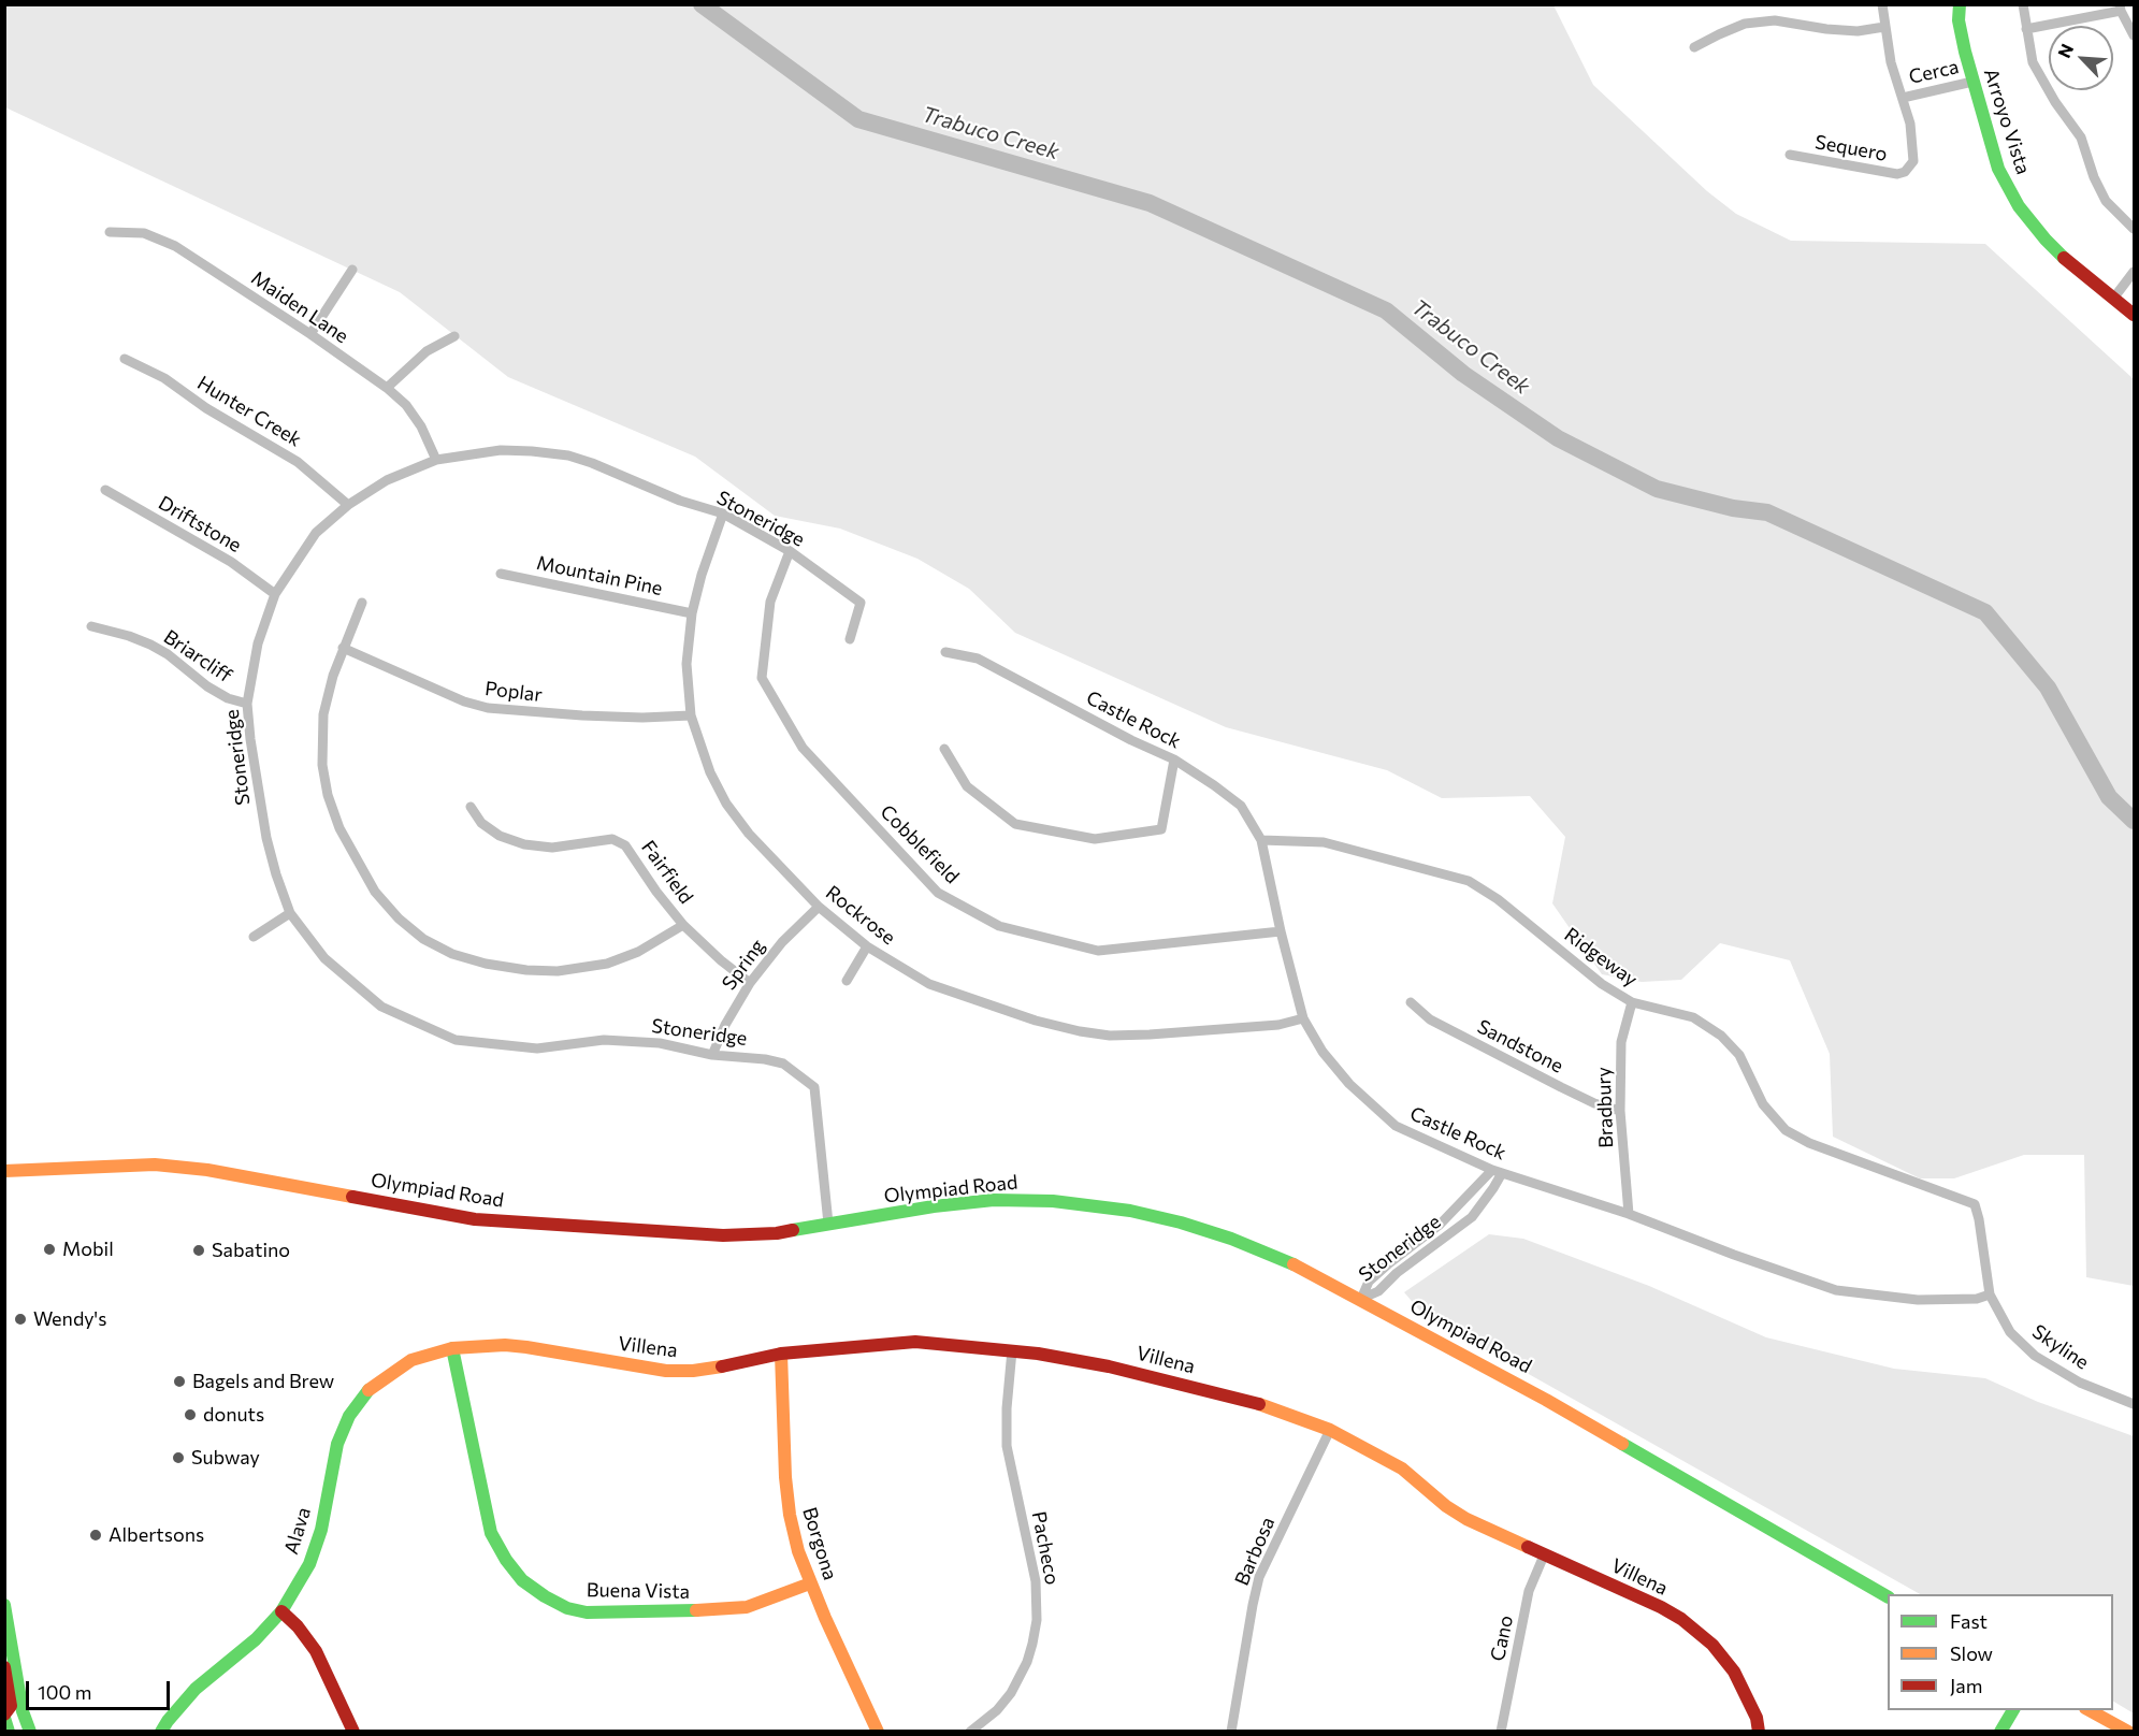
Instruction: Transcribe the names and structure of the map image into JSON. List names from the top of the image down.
{
  "streets": {
    "street": [
      "Cerca",
      "Arroyo Vista",
      "Sequero",
      "Maiden Lane",
      "Hunter Creek",
      "Stoneridge",
      "Driftstone",
      "Mountain Pine",
      "Briarcliff",
      "Poplar",
      "Castle Rock",
      "Cobblefield",
      "Fairfield",
      "Rockrose",
      "Ridgeway",
      "Spring",
      "Sandstone",
      "Bradbury",
      "Olympiad Road",
      "Villena",
      "Skyline",
      "Alava",
      "Borgona",
      "Pacheco",
      "Barbosa",
      "Buena Vista",
      "Cano"
    ]
  },
  "crossings": [
    ["Cerca", "Arroyo Vista"],
    ["Cerca", "Sequero"],
    ["Maiden Lane", "Stoneridge"],
    ["Hunter Creek", "Stoneridge"],
    ["Stoneridge", "Driftstone"],
    ["Stoneridge", "Briarcliff"],
    ["Stoneridge", "Castle Rock"],
    ["Stoneridge", "Cobblefield"],
    ["Stoneridge", "Rockrose"],
    ["Stoneridge", "Spring"],
    ["Stoneridge", "Olympiad Road"],
    ["Mountain Pine", "Rockrose"],
    ["Poplar", "Rockrose"],
    ["Castle Rock", "Cobblefield"],
    ["Castle Rock", "Rockrose"],
    ["Castle Rock", "Ridgeway"],
    ["Castle Rock", "Bradbury"],
    ["Castle Rock", "Skyline"],
    ["Fairfield", "Spring"],
    ["Rockrose", "Spring"],
    ["Ridgeway", "Bradbury"],
    ["Ridgeway", "Skyline"],
    ["Sandstone", "Bradbury"],
    ["Villena", "Alava"],
    ["Villena", "Borgona"],
    ["Villena", "Pacheco"],
    ["Villena", "Barbosa"],
    ["Villena", "Buena Vista"],
    ["Villena", "Cano"],
    ["Alava", "Buena Vista"],
    ["Borgona", "Buena Vista"]
  ],
  "water": ["Trabuco Creek"],
  "places": [
    "Mobil",
    "Sabatino",
    "Wendy's",
    "Bagels and Brew",
    "donuts",
    "Subway",
    "Albertsons"
  ],
  "legend": ["Fast", "Slow", "Jam"],
  "scale_bar": "100 m",
  "north": "top left"
}
